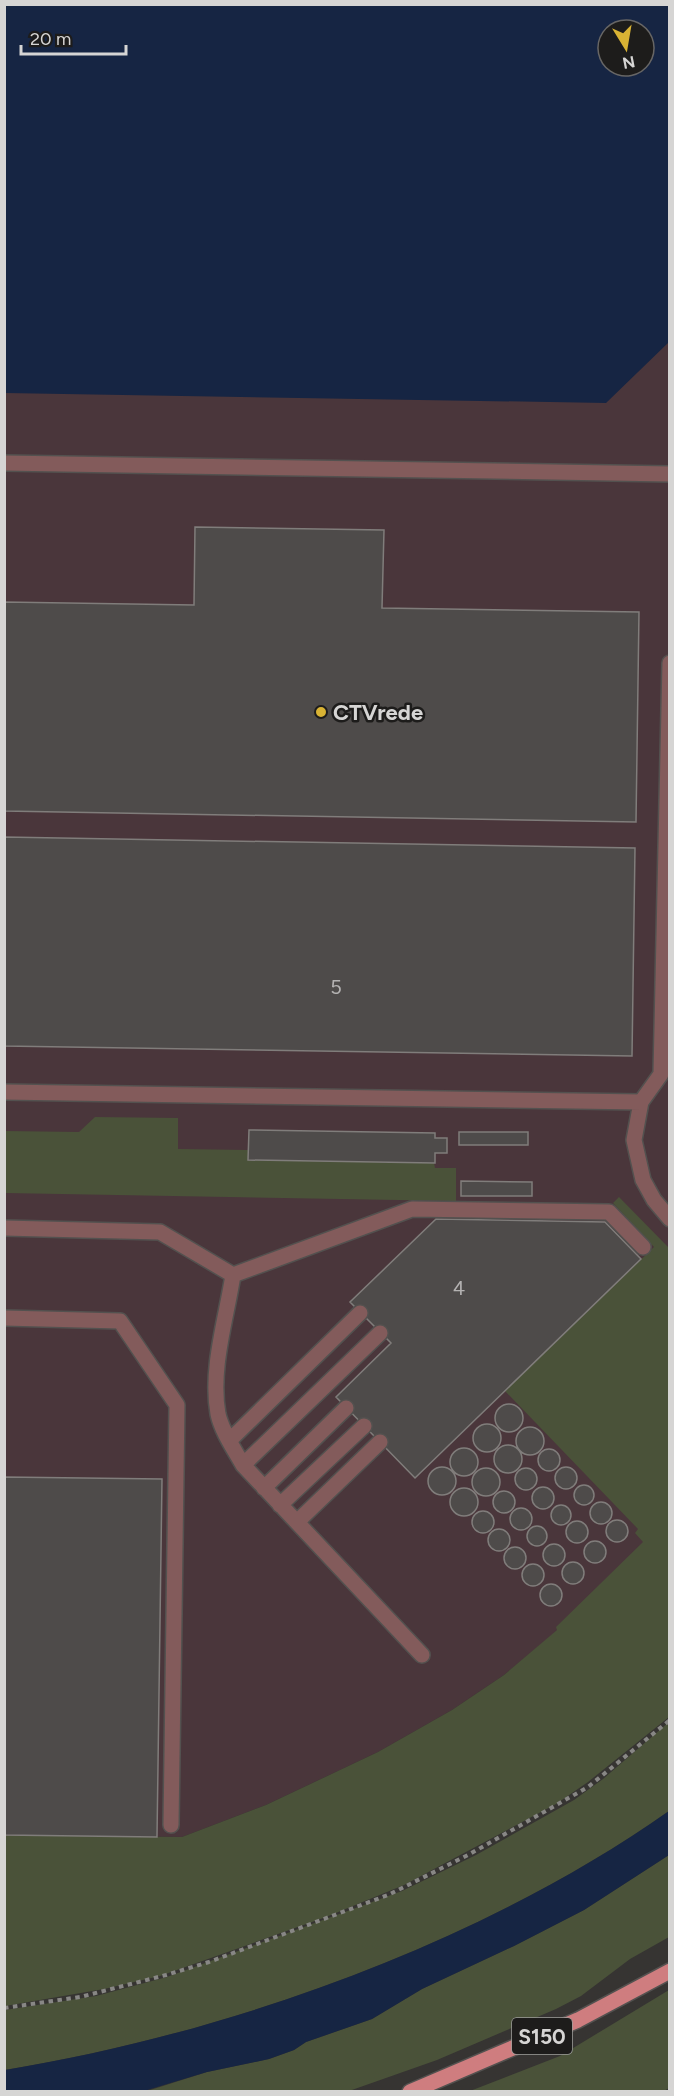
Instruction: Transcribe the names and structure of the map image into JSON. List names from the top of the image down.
{
  "streets": {
    "main road": ["S150"]
  },
  "places": ["CTVrede"],
  "house_numbers": ["5", "4"],
  "scale_bar": "20 m",
  "north": "bottom"
}
